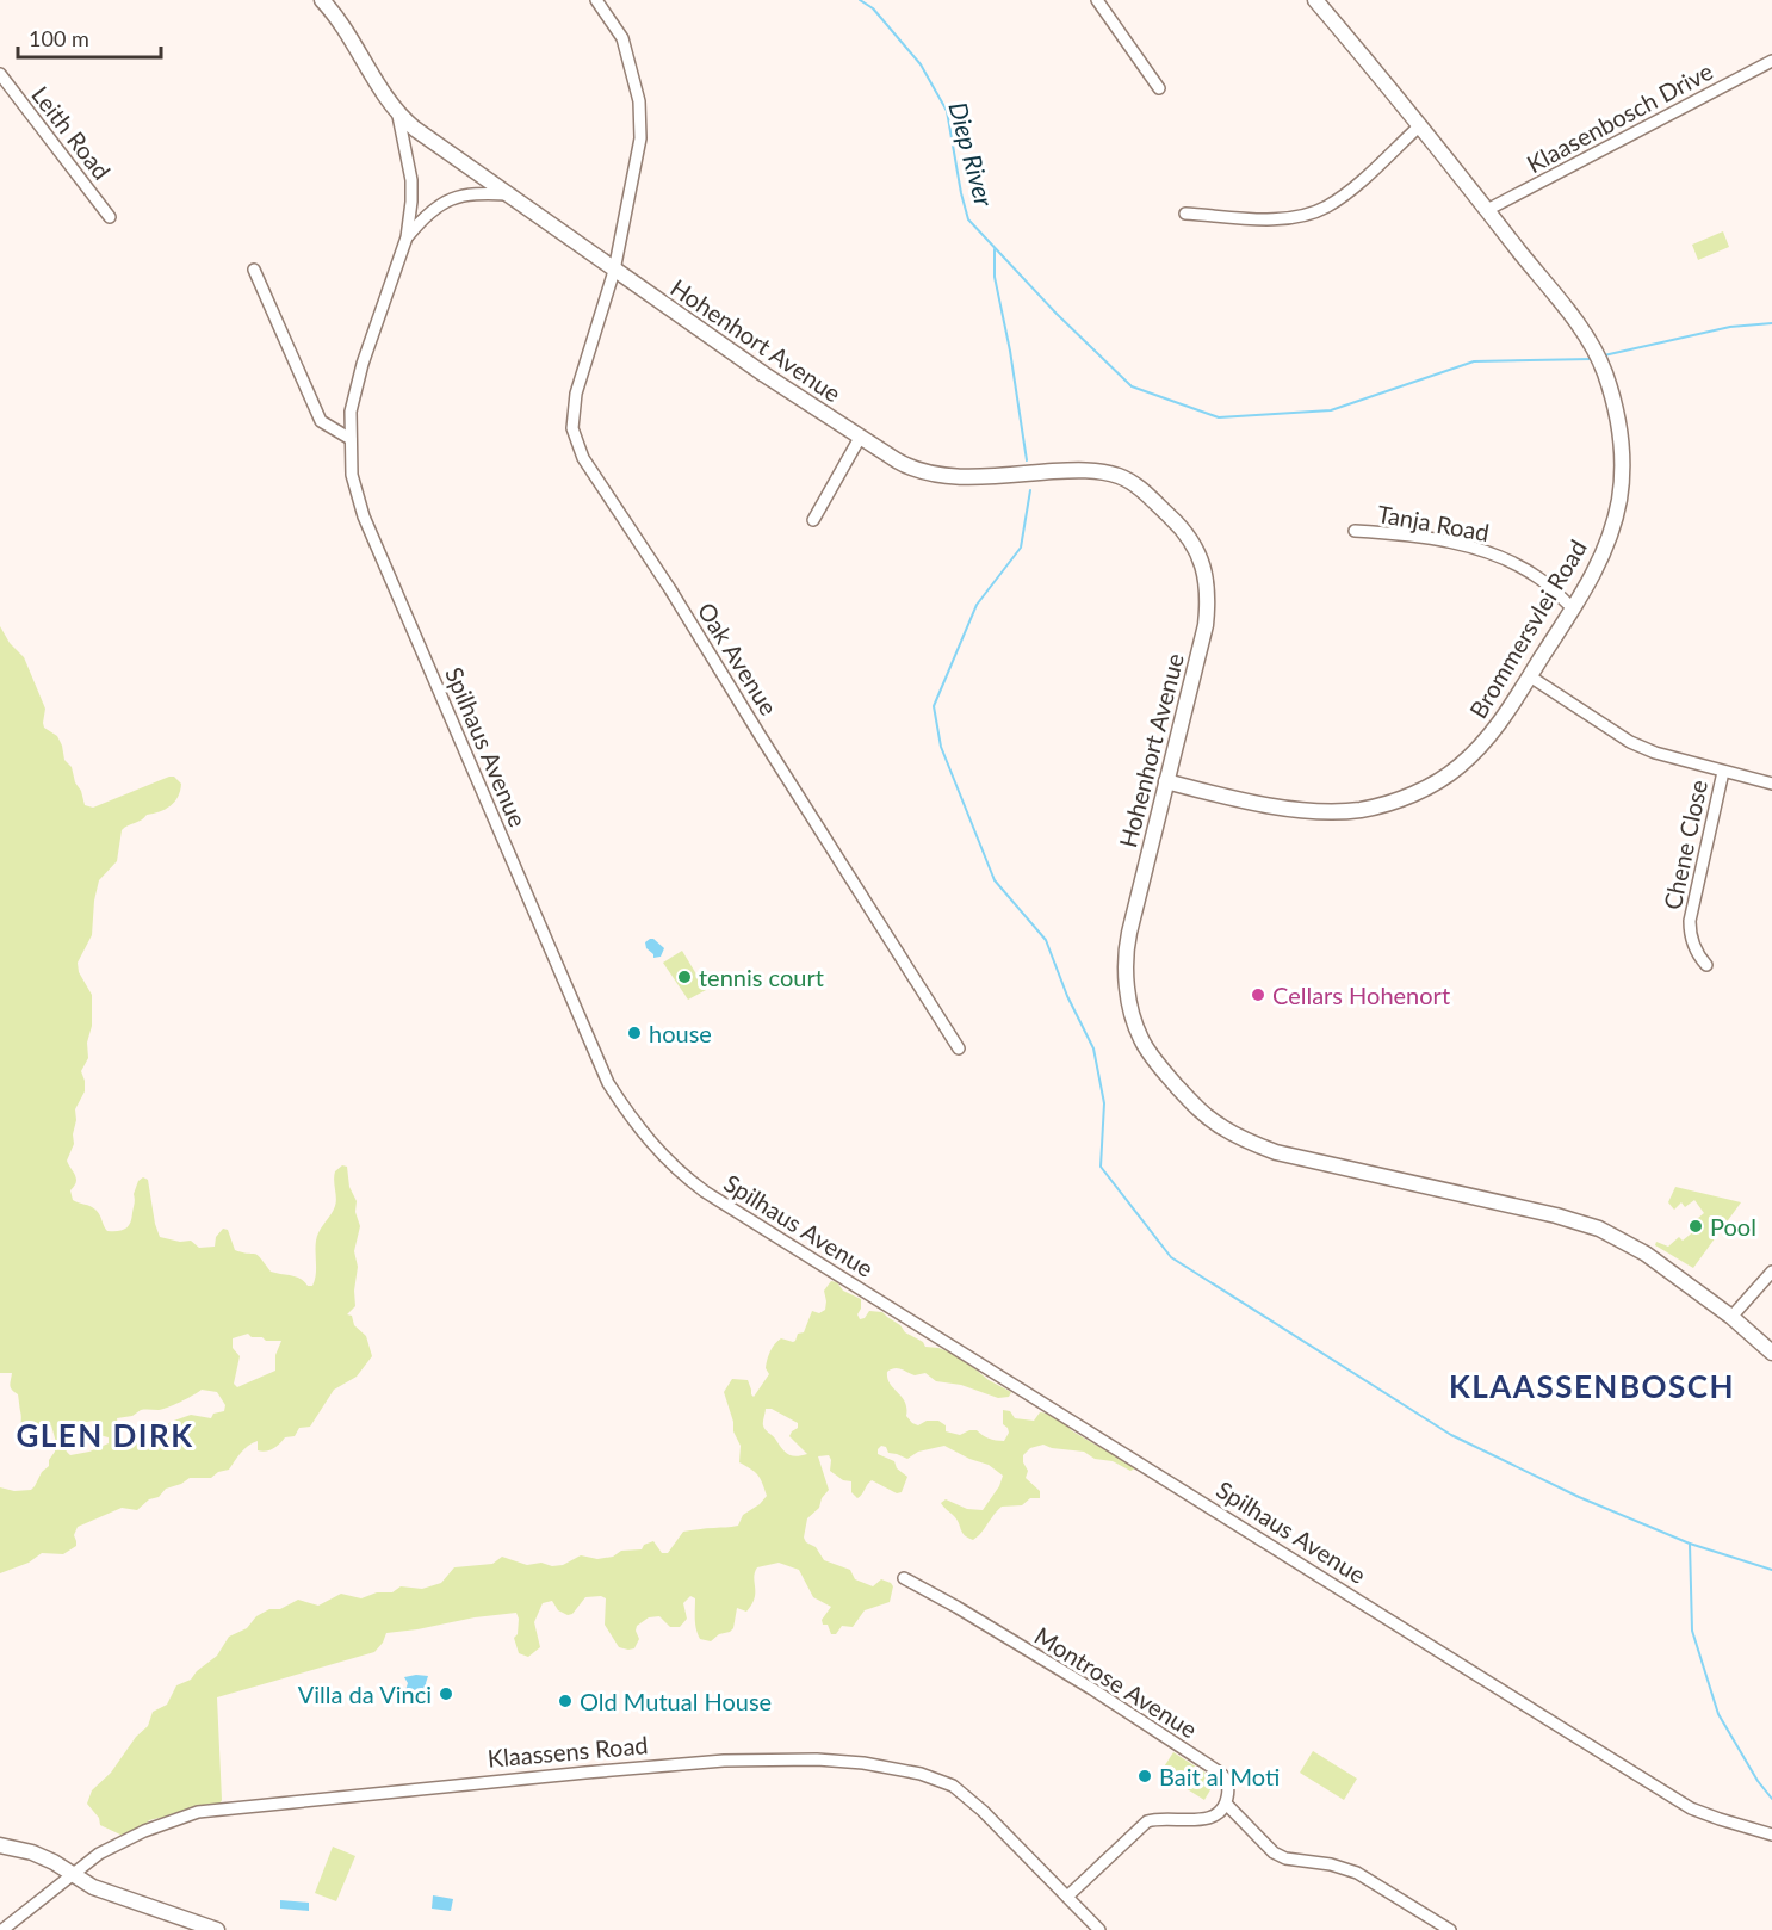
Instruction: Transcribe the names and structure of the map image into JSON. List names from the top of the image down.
{
  "streets": {
    "street": [
      "Klaasenbosch Drive",
      "Leith Road",
      "Hohenhort Avenue",
      "Tanja Road",
      "Brommersvlei Road",
      "Oak Avenue",
      "Spilhaus Avenue",
      "Chene Close",
      "Montrose Avenue",
      "Klaassens Road"
    ]
  },
  "crossings": [
    ["Klaasenbosch Drive", "Brommersvlei Road"],
    ["Hohenhort Avenue", "Brommersvlei Road"],
    ["Hohenhort Avenue", "Oak Avenue"],
    ["Hohenhort Avenue", "Spilhaus Avenue"],
    ["Tanja Road", "Brommersvlei Road"]
  ],
  "districts": ["KLAASSENBOSCH", "GLEN DIRK"],
  "water": ["Diep River"],
  "places": [
    "tennis court",
    "Cellars Hohenort",
    "house",
    "Pool",
    "Villa da Vinci",
    "Old Mutual House",
    "Bait al Moti"
  ],
  "scale_bar": "100 m"
}
